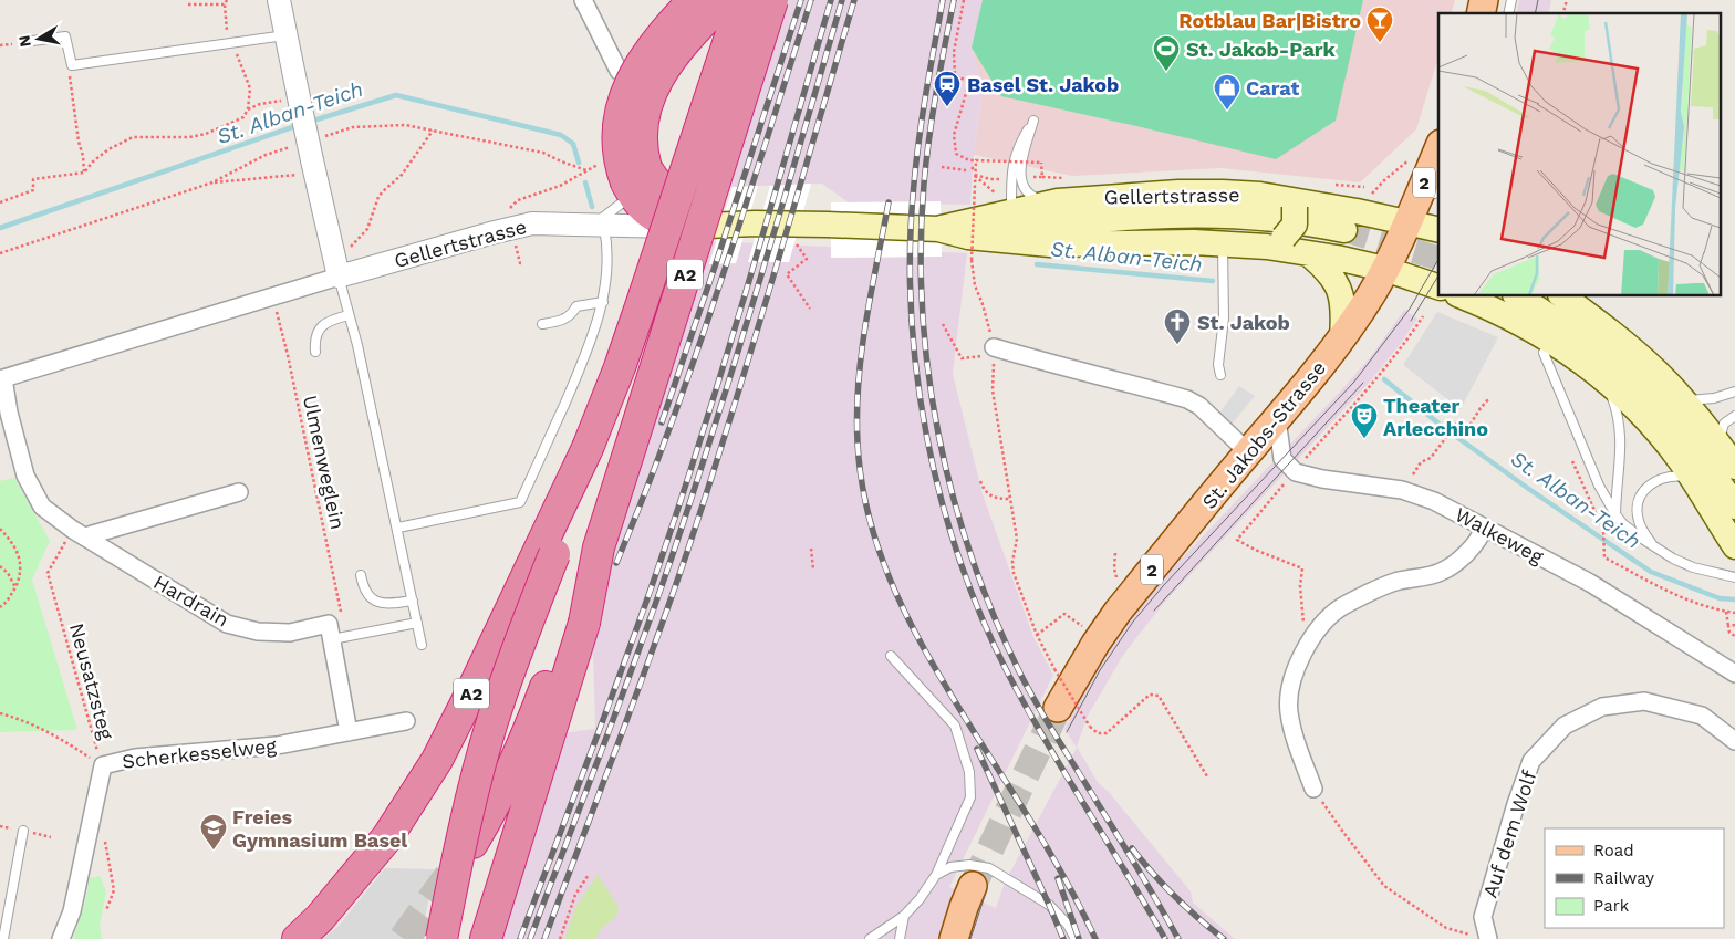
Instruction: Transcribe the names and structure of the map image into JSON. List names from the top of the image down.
{
  "streets": {
    "highway": ["A2"],
    "main road": ["2", "Gellertstrasse", "St. Jakobs-Strasse"],
    "street": [
      "Walkeweg",
      "Hardrain",
      "Scherkesselweg",
      "Auf dem Wolf"
    ],
    "path": ["Ulmenweglein", "Neusatzsteg"]
  },
  "crossings": [
    ["Gellertstrasse", "St. Jakobs-Strasse"],
    ["Gellertstrasse", "Ulmenweglein"],
    ["Gellertstrasse", "Hardrain"],
    ["Ulmenweglein", "Hardrain"],
    ["Hardrain", "Neusatzsteg"],
    ["Neusatzsteg", "Scherkesselweg"]
  ],
  "water": ["St. Alban-Teich"],
  "places": {
    "bar": ["Rotblau Bar|Bistro"],
    "sports": ["St. Jakob-Park"],
    "station": ["Basel St. Jakob"],
    "shop": ["Carat"],
    "church": ["St. Jakob"],
    "theatre": ["Theater Arlecchino"],
    "school or university": ["Freies Gymnasium Basel"]
  },
  "legend": ["Road", "Railway", "Park"],
  "north": "left"
}
